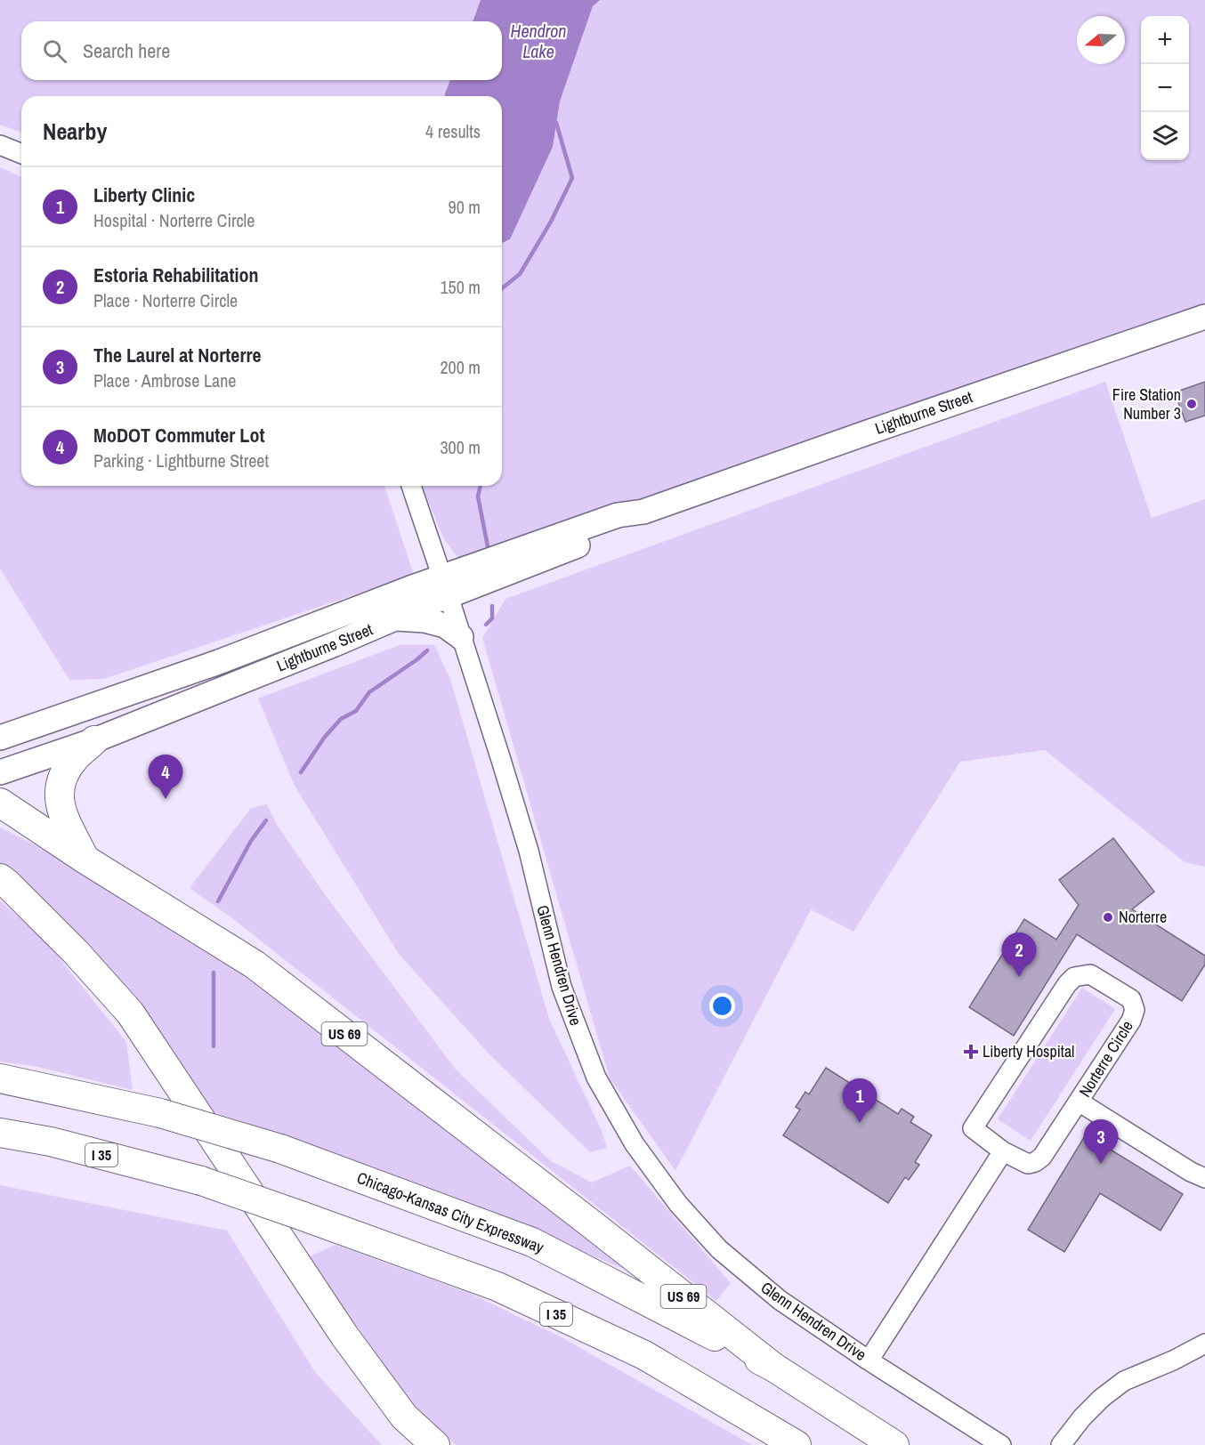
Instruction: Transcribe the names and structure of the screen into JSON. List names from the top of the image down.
{
  "streets": {
    "highway": ["US 69", "I 35", "Chicago-Kansas City Expressway"],
    "main road": ["Lightburne Street"],
    "street": ["Glenn Hendren Drive", "Norterre Circle"]
  },
  "crossings": [
    ["Lightburne Street", "Glenn Hendren Drive"],
    ["US 69", "Chicago-Kansas City Expressway"]
  ],
  "water": ["Hendron Lake"],
  "places": {
    "other": ["Fire Station Number 3", "Norterre"],
    "health": ["Liberty Hospital"]
  },
  "north": "left",
  "page": {
    "map_buttons": ["+", "−"],
    "search": "Search here",
    "heading": ["Nearby", "4 results"],
    "list": [
      {
        "mark": "1",
        "name": "Liberty Clinic",
        "note": "Hospital · Norterre Circle",
        "value": "90 m"
      },
      {
        "mark": "2",
        "name": "Estoria Rehabilitation",
        "note": "Place · Norterre Circle",
        "value": "150 m"
      },
      {
        "mark": "3",
        "name": "The Laurel at Norterre",
        "note": "Place · Ambrose Lane",
        "value": "200 m"
      },
      {
        "mark": "4",
        "name": "MoDOT Commuter Lot",
        "note": "Parking · Lightburne Street",
        "value": "300 m"
      }
    ],
    "pins": [
      "4",
      "2",
      "1",
      "3"
    ]
  }
}
